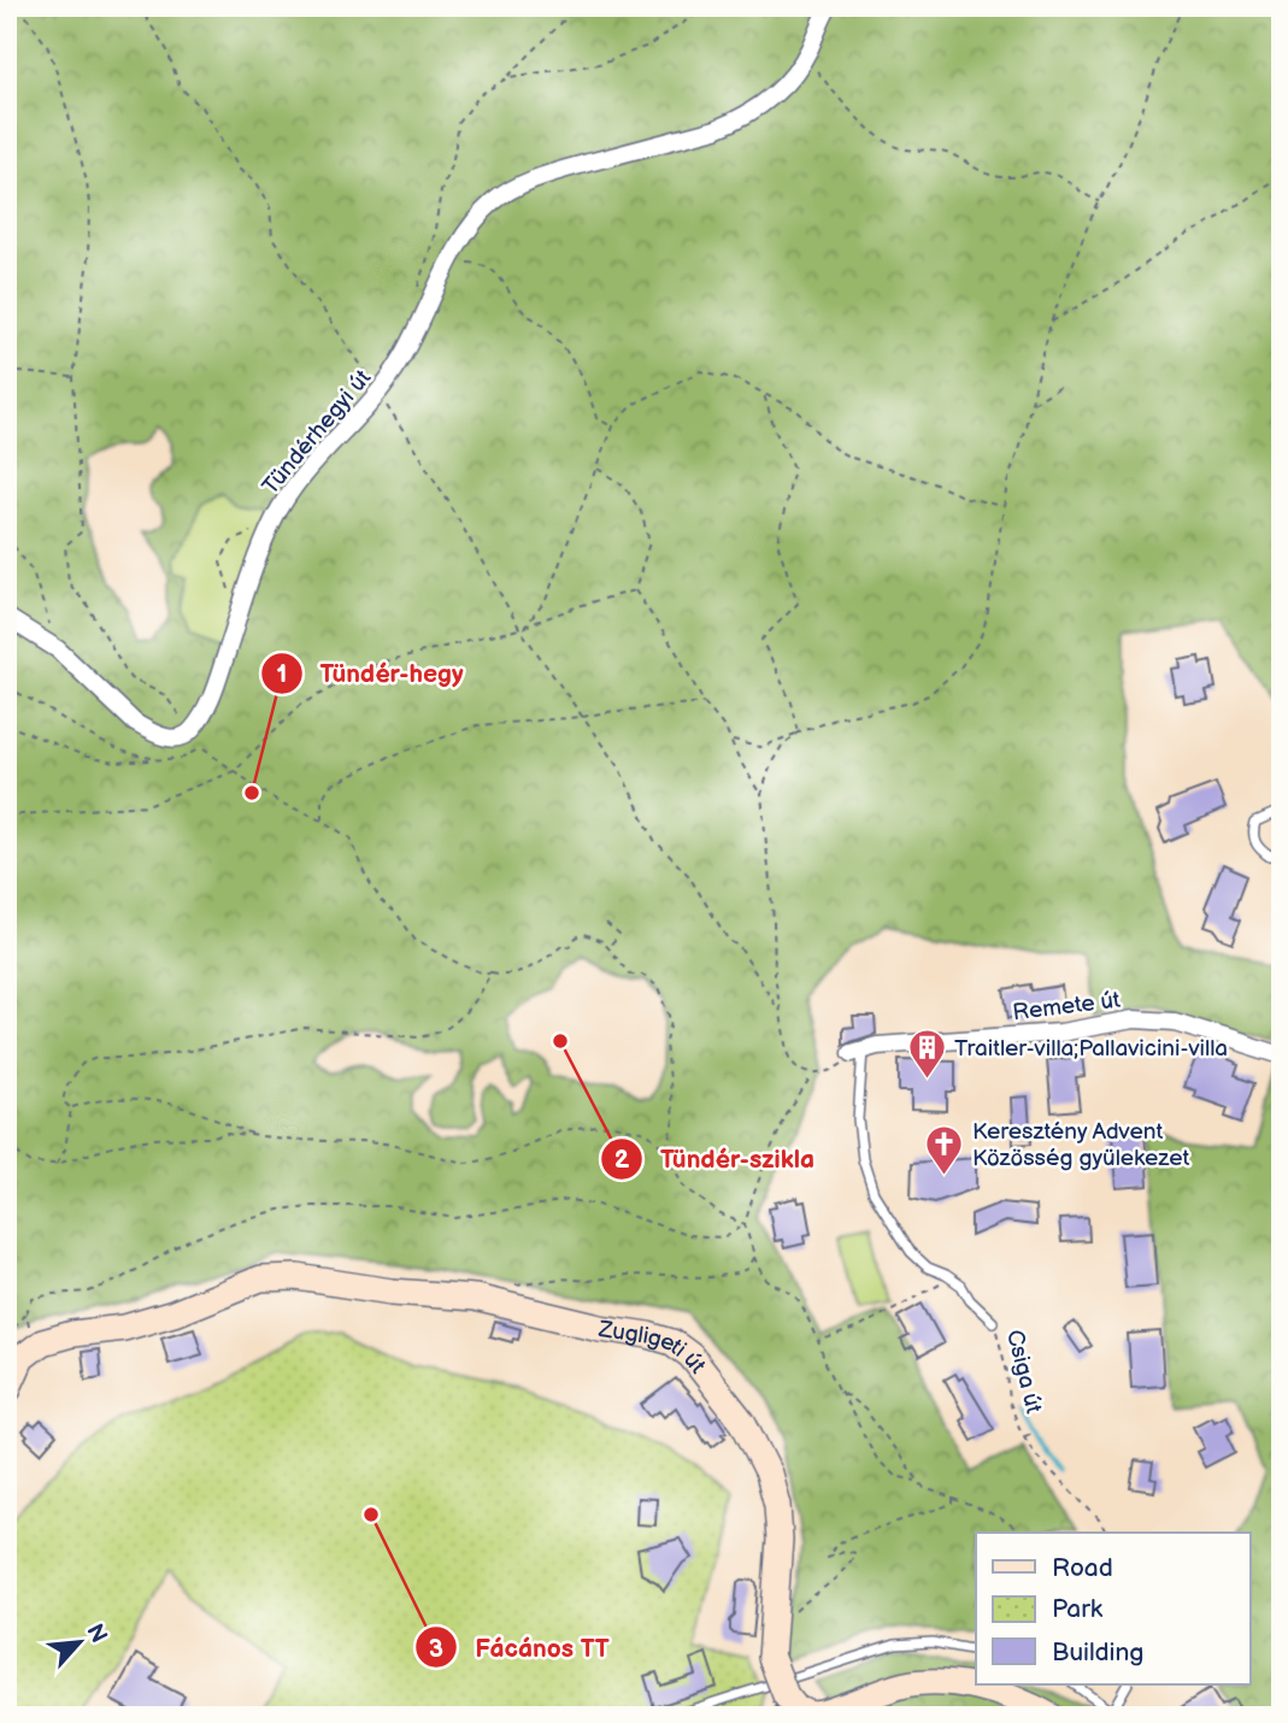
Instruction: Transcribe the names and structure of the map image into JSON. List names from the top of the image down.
{
  "streets": {
    "street": ["Tündérhegyi út", "Remete út", "Zugligeti út"],
    "lane": ["Csiga út"]
  },
  "crossings": [
    ["Remete út", "Csiga út"]
  ],
  "places": {
    "other": ["Tündér-hegy", "Tündér-szikla", "Fácános TT"],
    "building": ["Traitler-villa;Pallavicini-villa"],
    "church": ["Keresztény Advent Közösség gyülekezet"]
  },
  "legend": ["Road", "Park", "Building"],
  "north": "top right"
}
